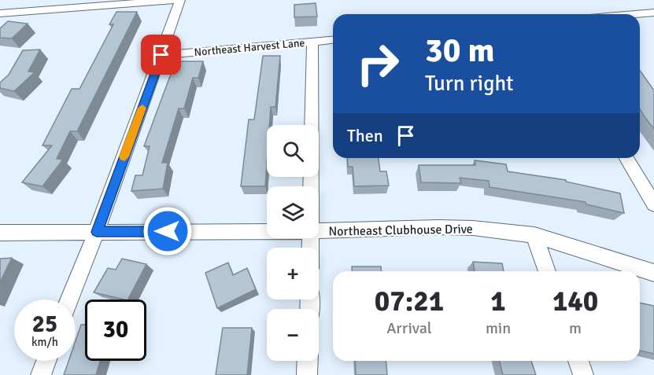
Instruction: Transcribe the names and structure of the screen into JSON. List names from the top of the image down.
{
  "streets": {
    "street": ["Northeast Harvest Lane", "Northeast Clubhouse Drive"]
  },
  "page": {
    "turn": ["30 m", "Turn right"],
    "then": "Then",
    "map_buttons": ["+", "−"],
    "eta": [
      "07:21",
      "Arrival",
      "1",
      "min",
      "140",
      "m"
    ],
    "speed": "25 km/h",
    "limit": "30"
  }
}
